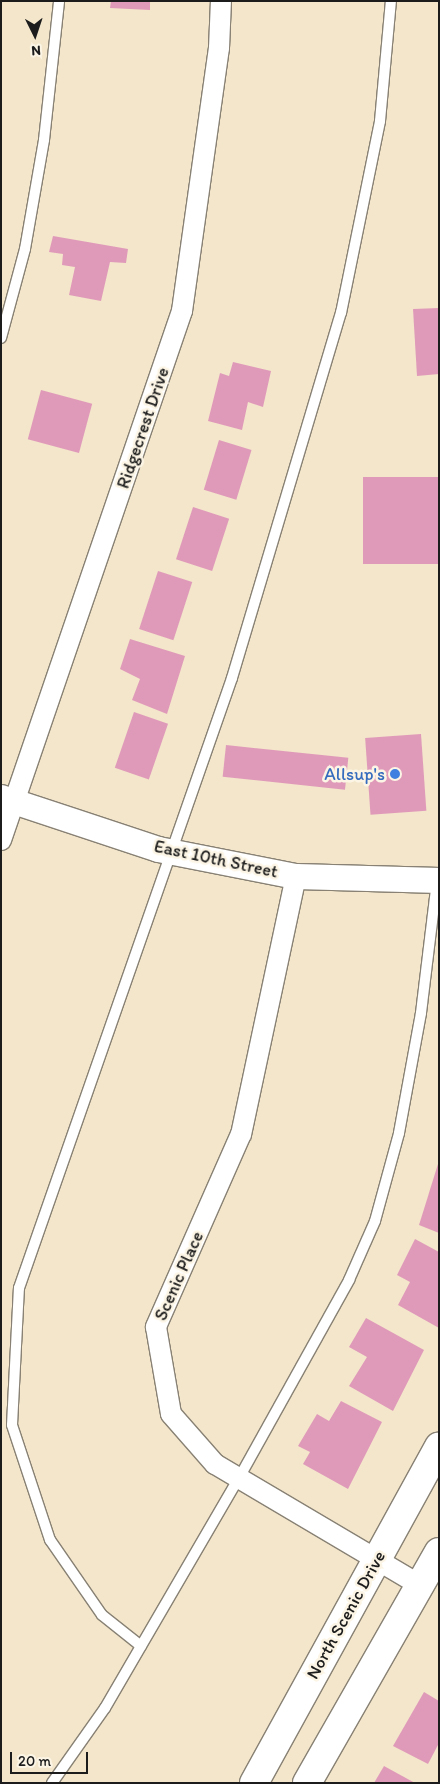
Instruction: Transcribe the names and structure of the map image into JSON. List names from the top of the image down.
{
  "streets": {
    "main road": ["North Scenic Drive"],
    "street": ["Ridgecrest Drive", "East 10th Street", "Scenic Place"]
  },
  "crossings": [
    ["Ridgecrest Drive", "East 10th Street"],
    ["East 10th Street", "Scenic Place"],
    ["Scenic Place", "North Scenic Drive"]
  ],
  "places": ["Allsup's"],
  "scale_bar": "20 m",
  "north": "bottom"
}
